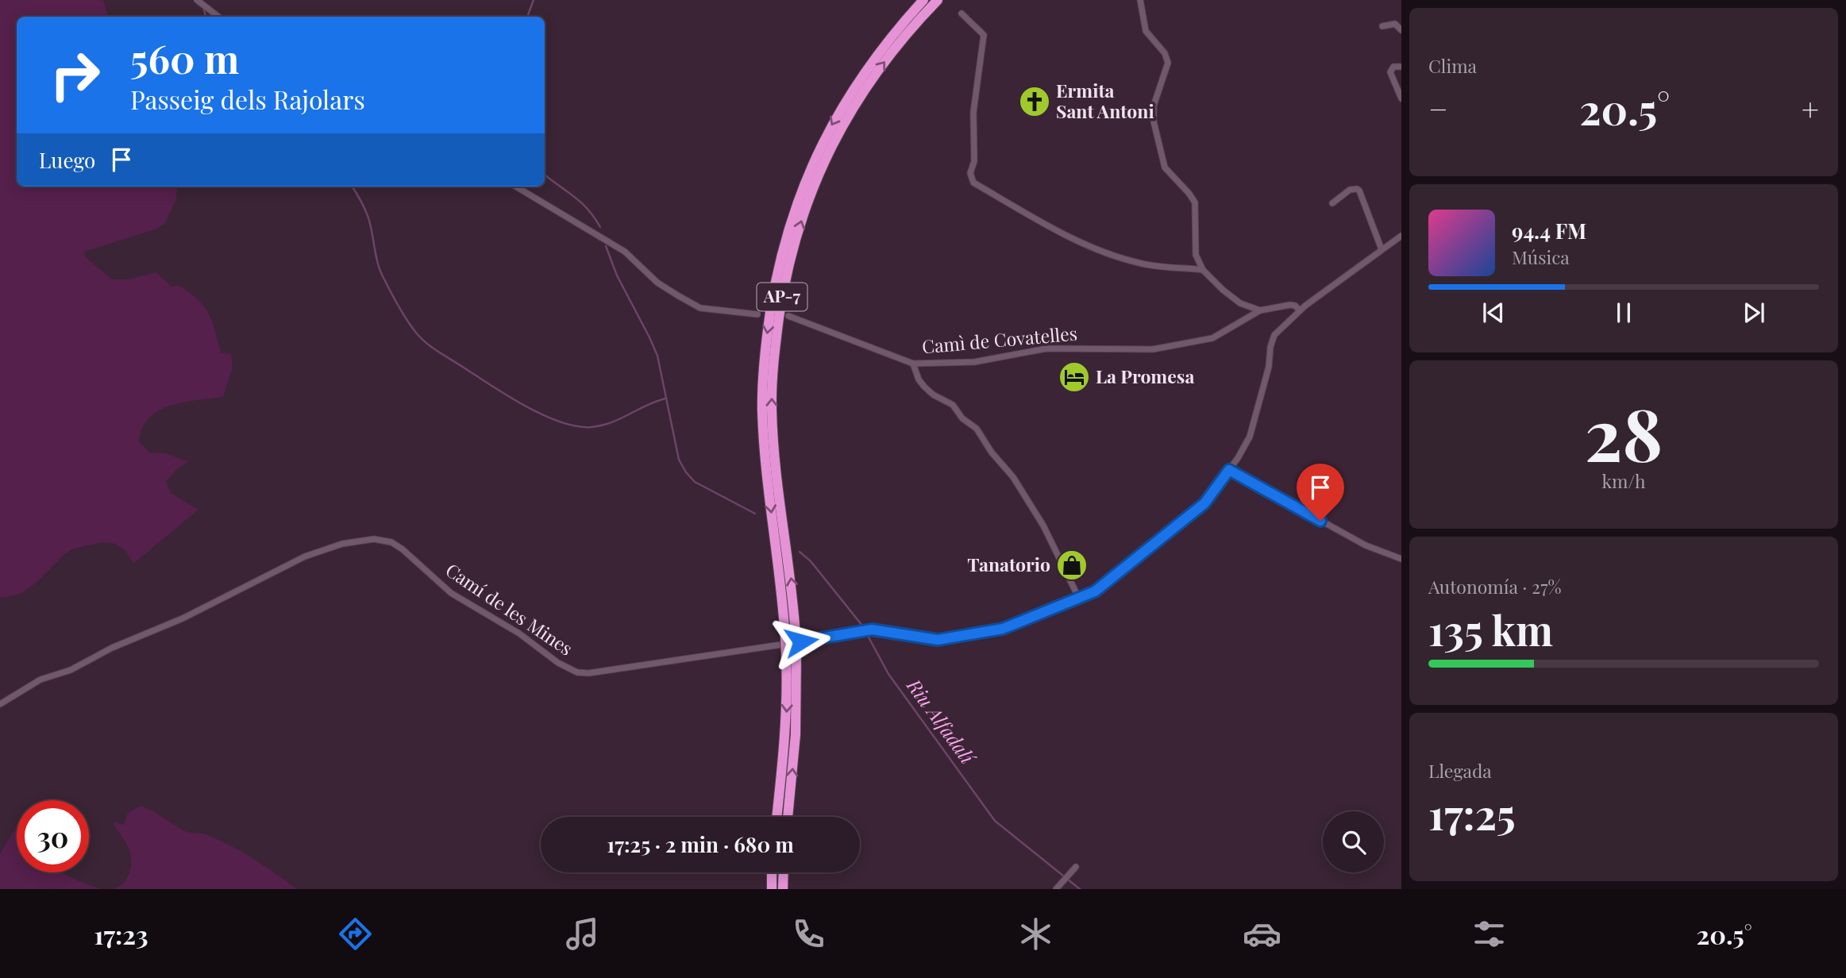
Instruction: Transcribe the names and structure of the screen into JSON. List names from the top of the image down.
{
  "streets": {
    "highway": ["AP-7"],
    "street": ["Camì de Covatelles", "Camí de les Mines"]
  },
  "crossings": [
    ["AP-7", "Camí de les Mines"]
  ],
  "water": ["Riu Alfadalí"],
  "places": {
    "church": ["Ermita Sant Antoni"],
    "hotel": ["La Promesa"],
    "shop": ["Tanatorio"]
  },
  "page": {
    "tile": [
      "Clima",
      ["28", "km/h"],
      ["Autonomía · 27%", "135 km"],
      ["Llegada", "17:25"]
    ],
    "turn": ["560 m", "Passeig dels Rajolars"],
    "heat": ["−", "20.5°", "+"],
    "then": "Luego",
    "song": ["94.4 FM", "Música"],
    "limit": "30",
    "trip": "17:25 · 2 min · 680 m",
    "tabs": ["17:23", "20.5°"]
  }
}
